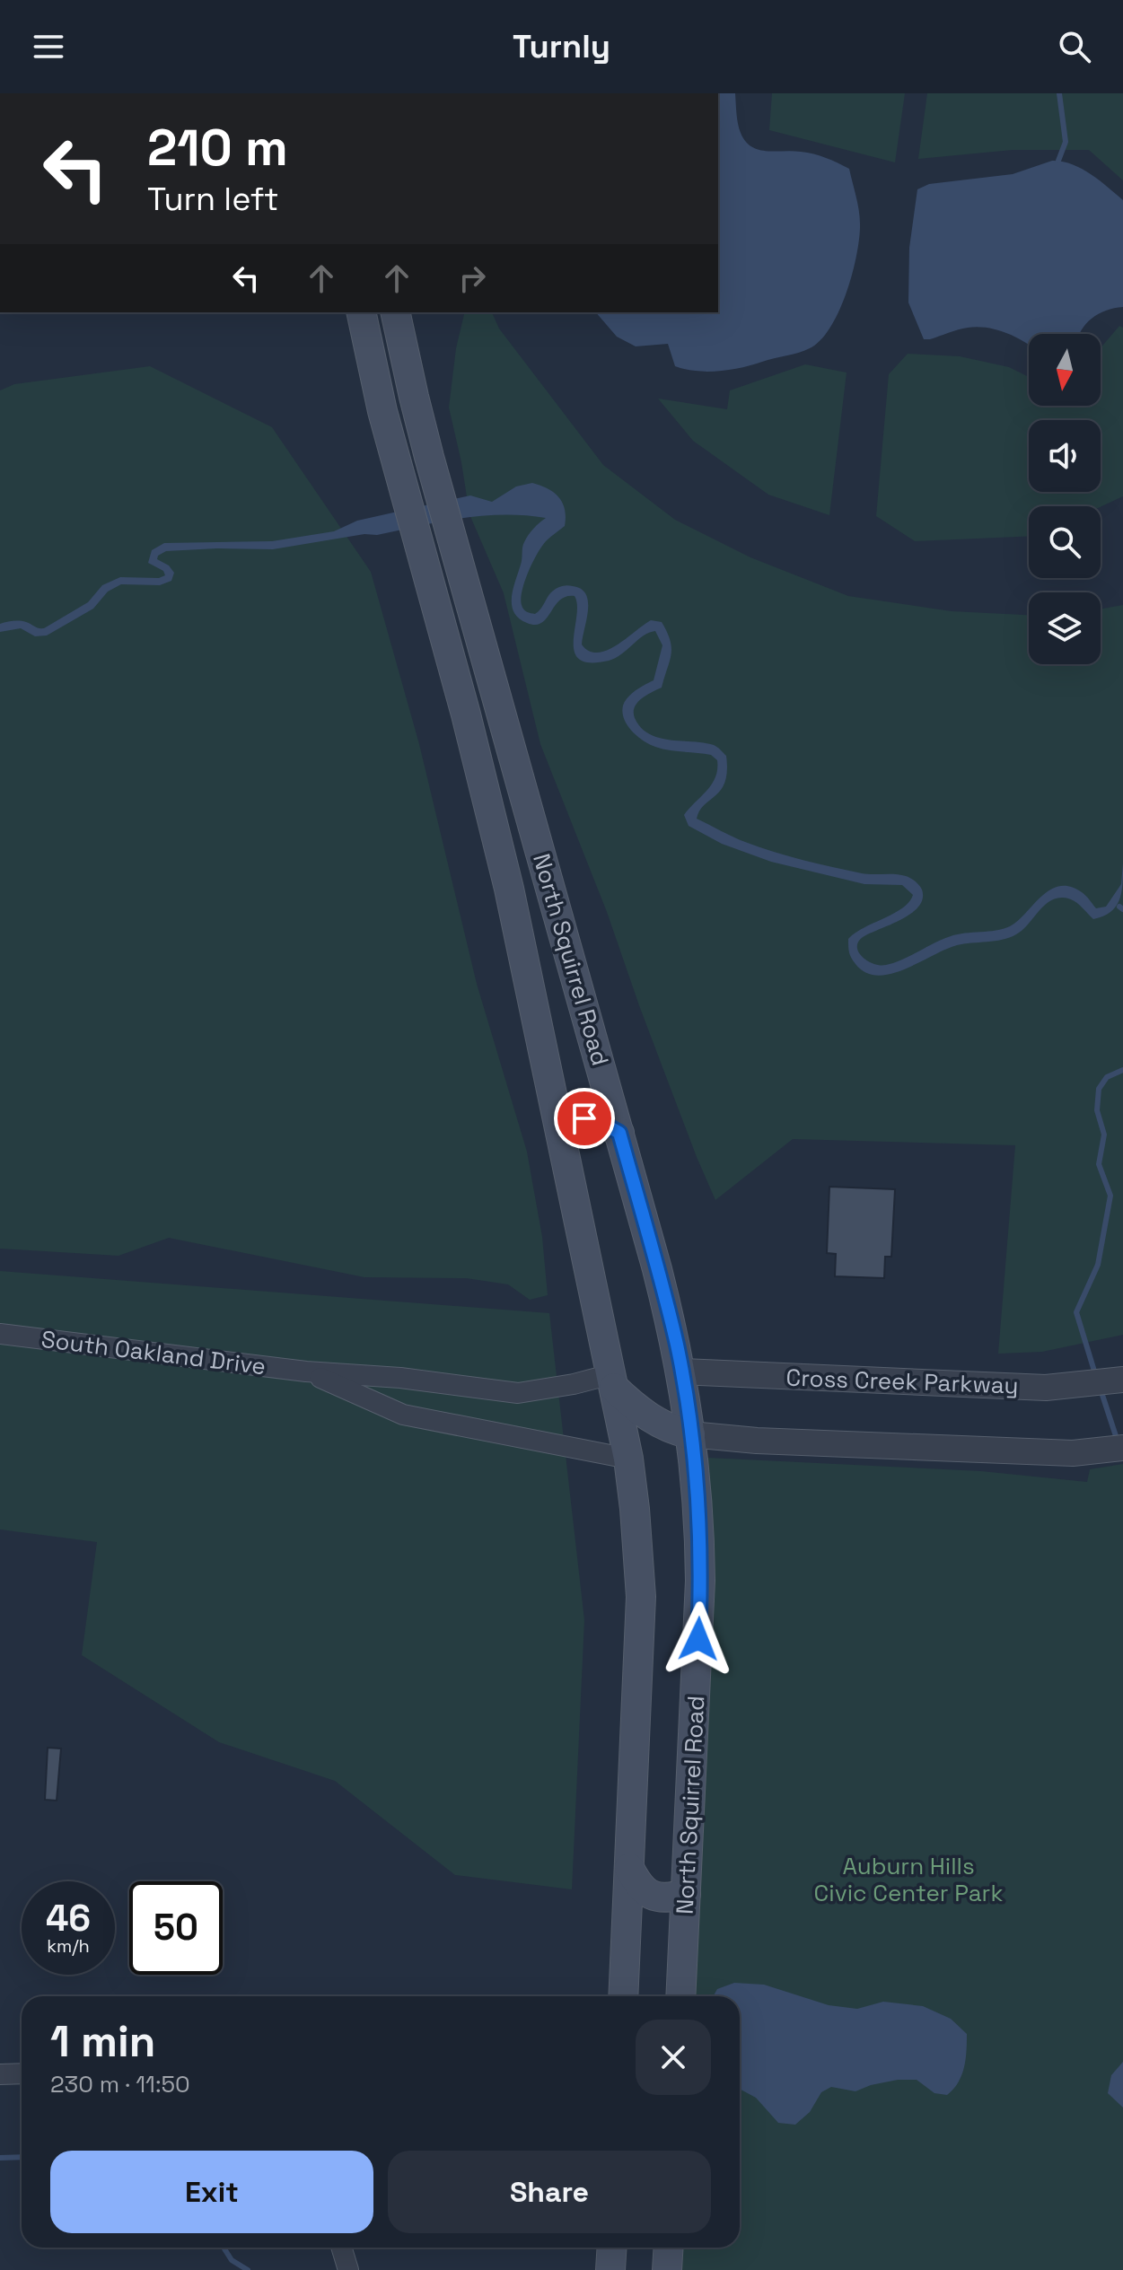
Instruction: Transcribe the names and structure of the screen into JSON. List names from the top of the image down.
{
  "streets": {
    "main road": ["North Squirrel Road"],
    "street": ["South Oakland Drive", "Cross Creek Parkway"]
  },
  "crossings": [
    ["North Squirrel Road", "South Oakland Drive"],
    ["North Squirrel Road", "Cross Creek Parkway"]
  ],
  "parks": ["Auburn Hills Civic Center Park"],
  "north": "bottom",
  "page": {
    "header": "Turnly",
    "turn": ["210 m", "Turn left"],
    "speed": "46 km/h",
    "limit": "50",
    "heading": ["1 min", "230 m · 11:50"],
    "buttons": ["Exit", "Share"]
  }
}
